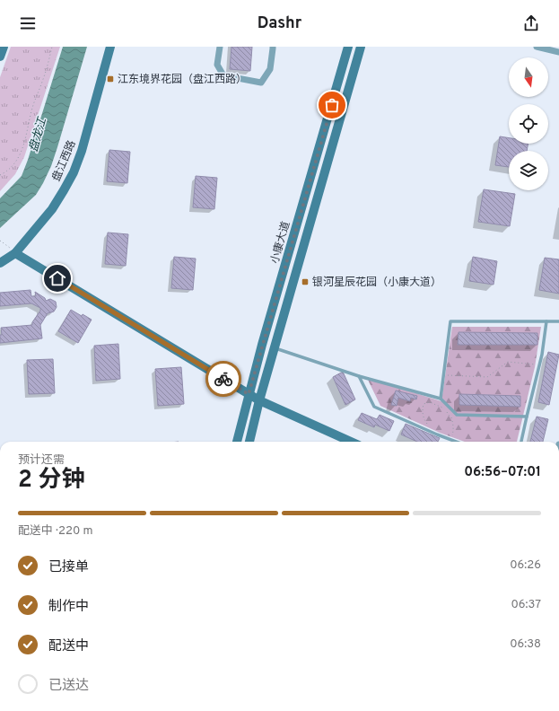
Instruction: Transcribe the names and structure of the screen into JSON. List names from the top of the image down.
{
  "streets": {
    "main road": ["盘江西路", "小康大道"]
  },
  "water": ["盘龙江"],
  "places": {
    "transit": ["江东境界花园（盘江西路）", "银河星辰花园（小康大道）"]
  },
  "north": "bottom",
  "page": {
    "header": "Dashr",
    "heading": ["2 分钟", "预计还需", "06:56–07:01"],
    "bar": "配送中 · 220 m",
    "list": [
      ["已接单", "06:26"],
      ["制作中", "06:37"],
      ["配送中", "06:38"],
      "已送达"
    ]
  }
}
